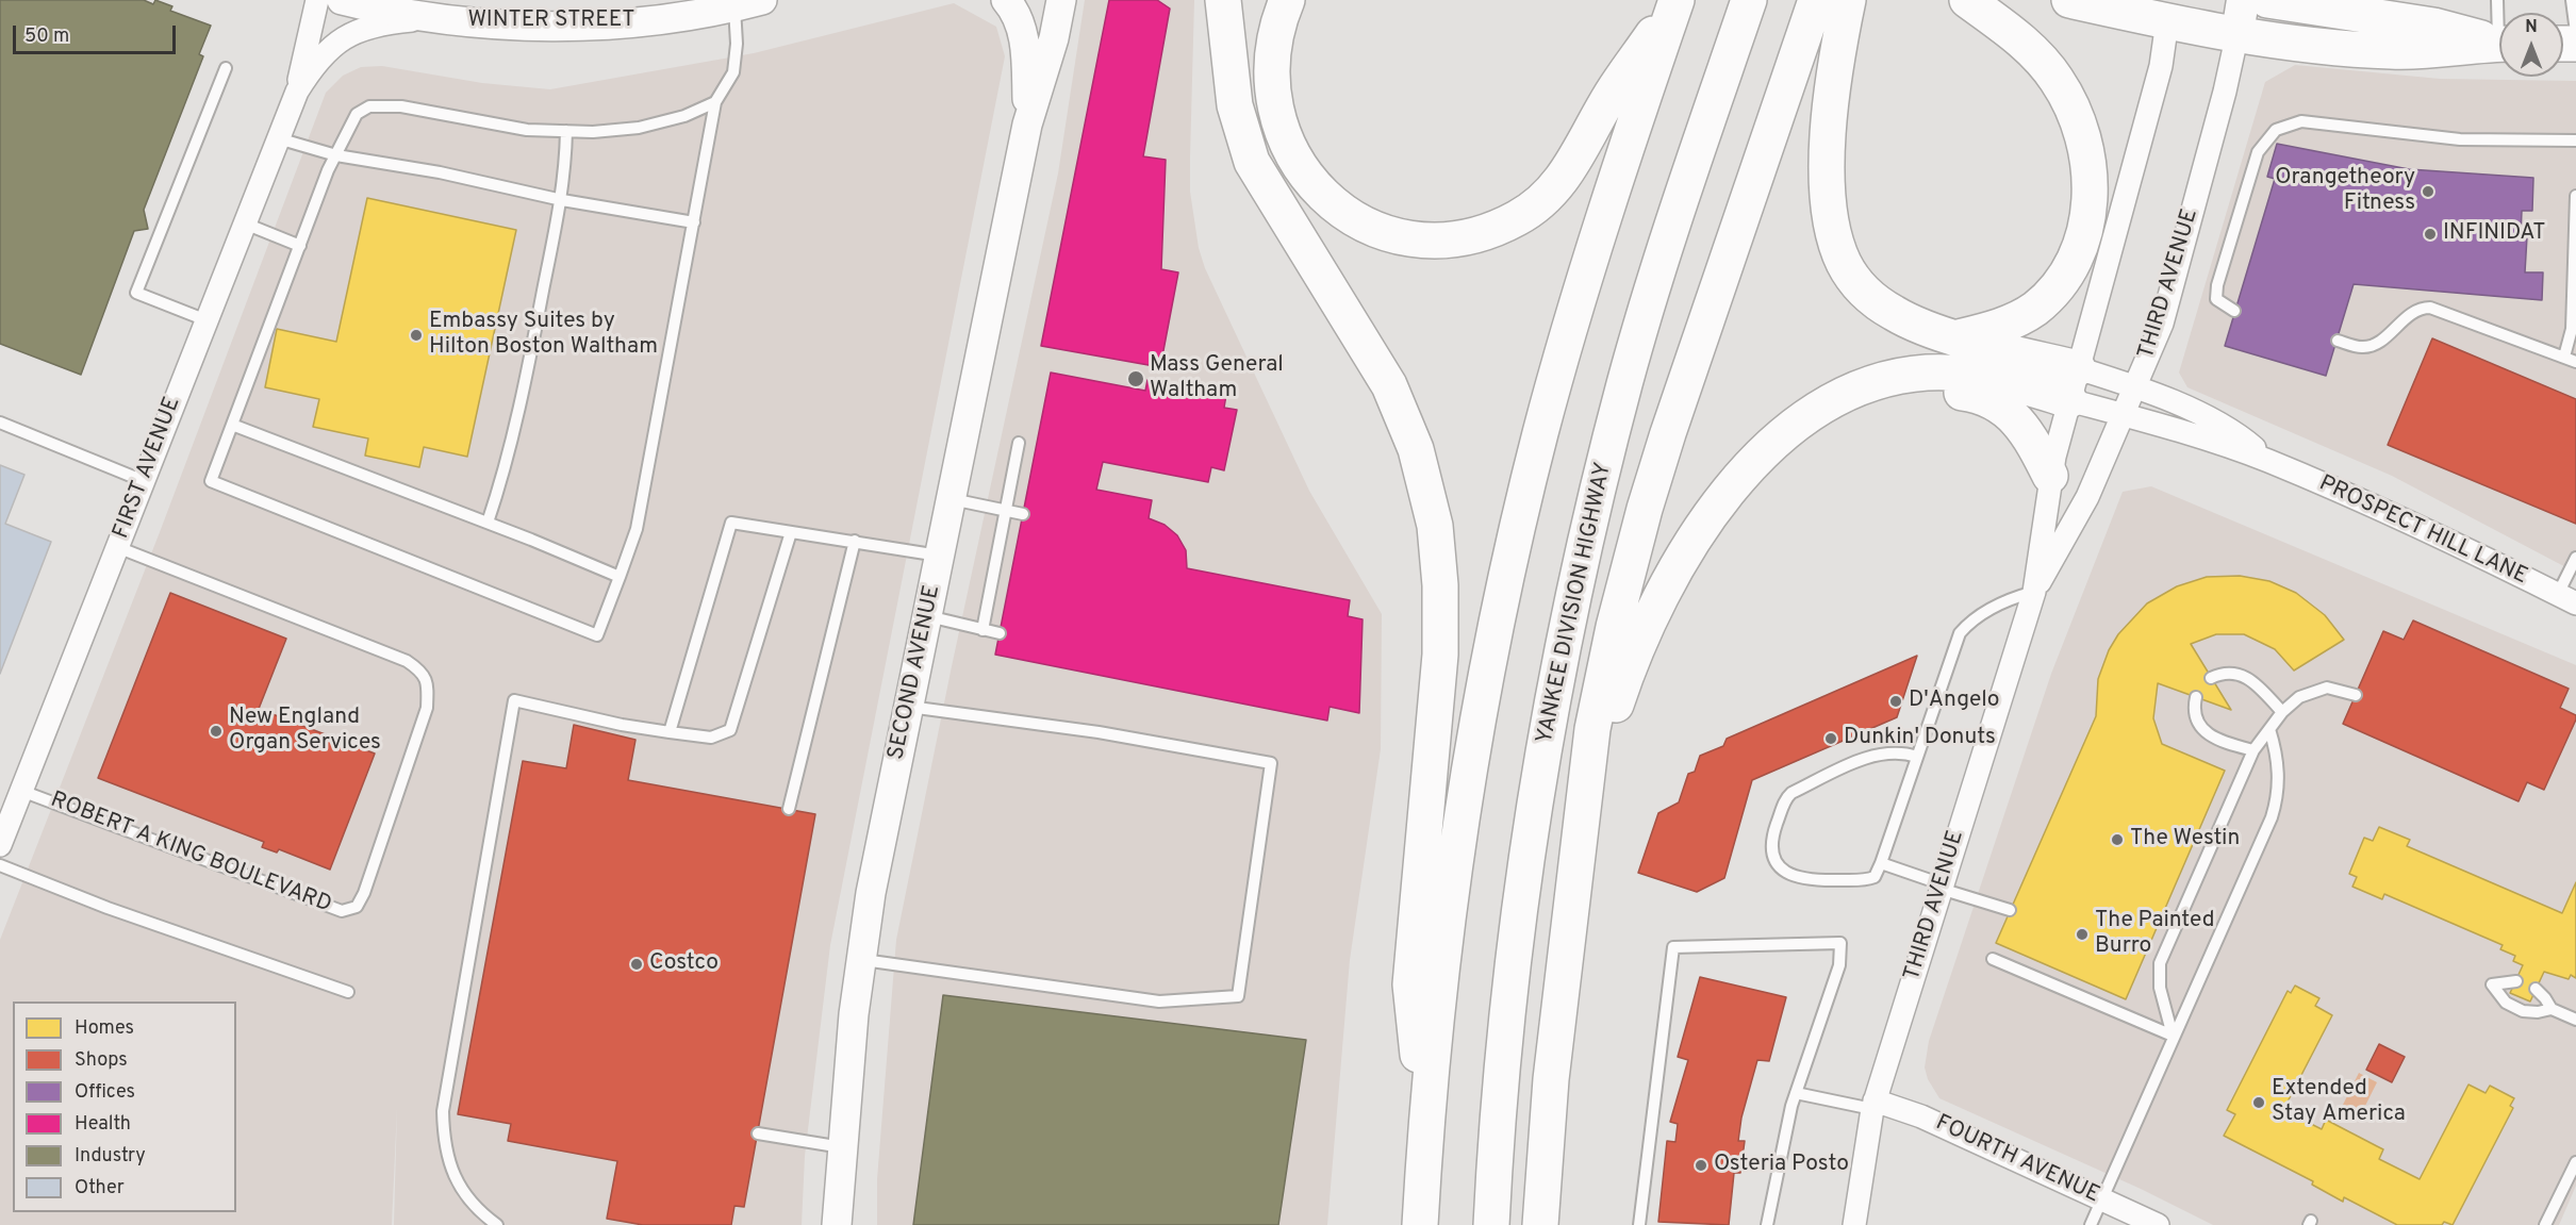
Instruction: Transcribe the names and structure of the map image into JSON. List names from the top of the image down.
{
  "streets": {
    "main road": ["YANKEE DIVISION HIGHWAY"],
    "street": [
      "WINTER STREET",
      "THIRD AVENUE",
      "FIRST AVENUE",
      "PROSPECT HILL LANE",
      "SECOND AVENUE",
      "FOURTH AVENUE"
    ],
    "lane": ["ROBERT A KING BOULEVARD"]
  },
  "crossings": [
    ["WINTER STREET", "FIRST AVENUE"],
    ["THIRD AVENUE", "PROSPECT HILL LANE"],
    ["THIRD AVENUE", "FOURTH AVENUE"],
    ["FIRST AVENUE", "ROBERT A KING BOULEVARD"]
  ],
  "places": [
    "Orangetheory Fitness",
    "INFINIDAT",
    "Embassy Suites by Hilton Boston Waltham",
    "Mass General Waltham",
    "D'Angelo",
    "New England Organ Services",
    "Dunkin' Donuts",
    "The Westin",
    "The Painted Burro",
    "Costco",
    "Extended Stay America",
    "Osteria Posto"
  ],
  "legend": [
    "Homes",
    "Shops",
    "Offices",
    "Health",
    "Industry",
    "Other"
  ],
  "scale_bar": "50 m",
  "north": "top"
}
